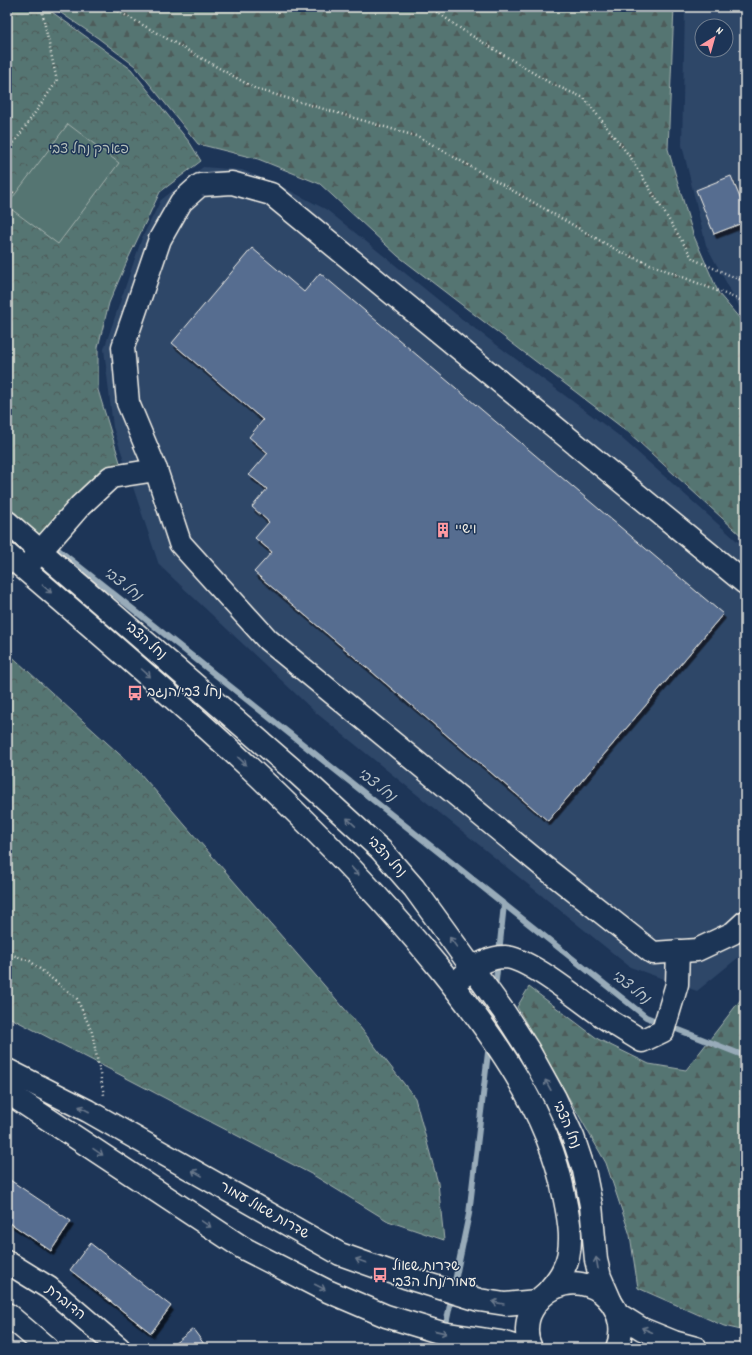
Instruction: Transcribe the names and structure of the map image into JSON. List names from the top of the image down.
{
  "streets": {
    "street": ["נחל הצבי", "שדרות שאול עמור", "הדוברת"]
  },
  "crossings": [
    ["נחל הצבי", "שדרות שאול עמור"]
  ],
  "water": ["נחל צבי"],
  "parks": ["פארק נחל צבי"],
  "places": {
    "building": ["וישיי"],
    "bus stop": ["נחל צבי/הנגב", "שדרות שאול עמור/נחל הצבי"]
  },
  "north": "top right"
}
